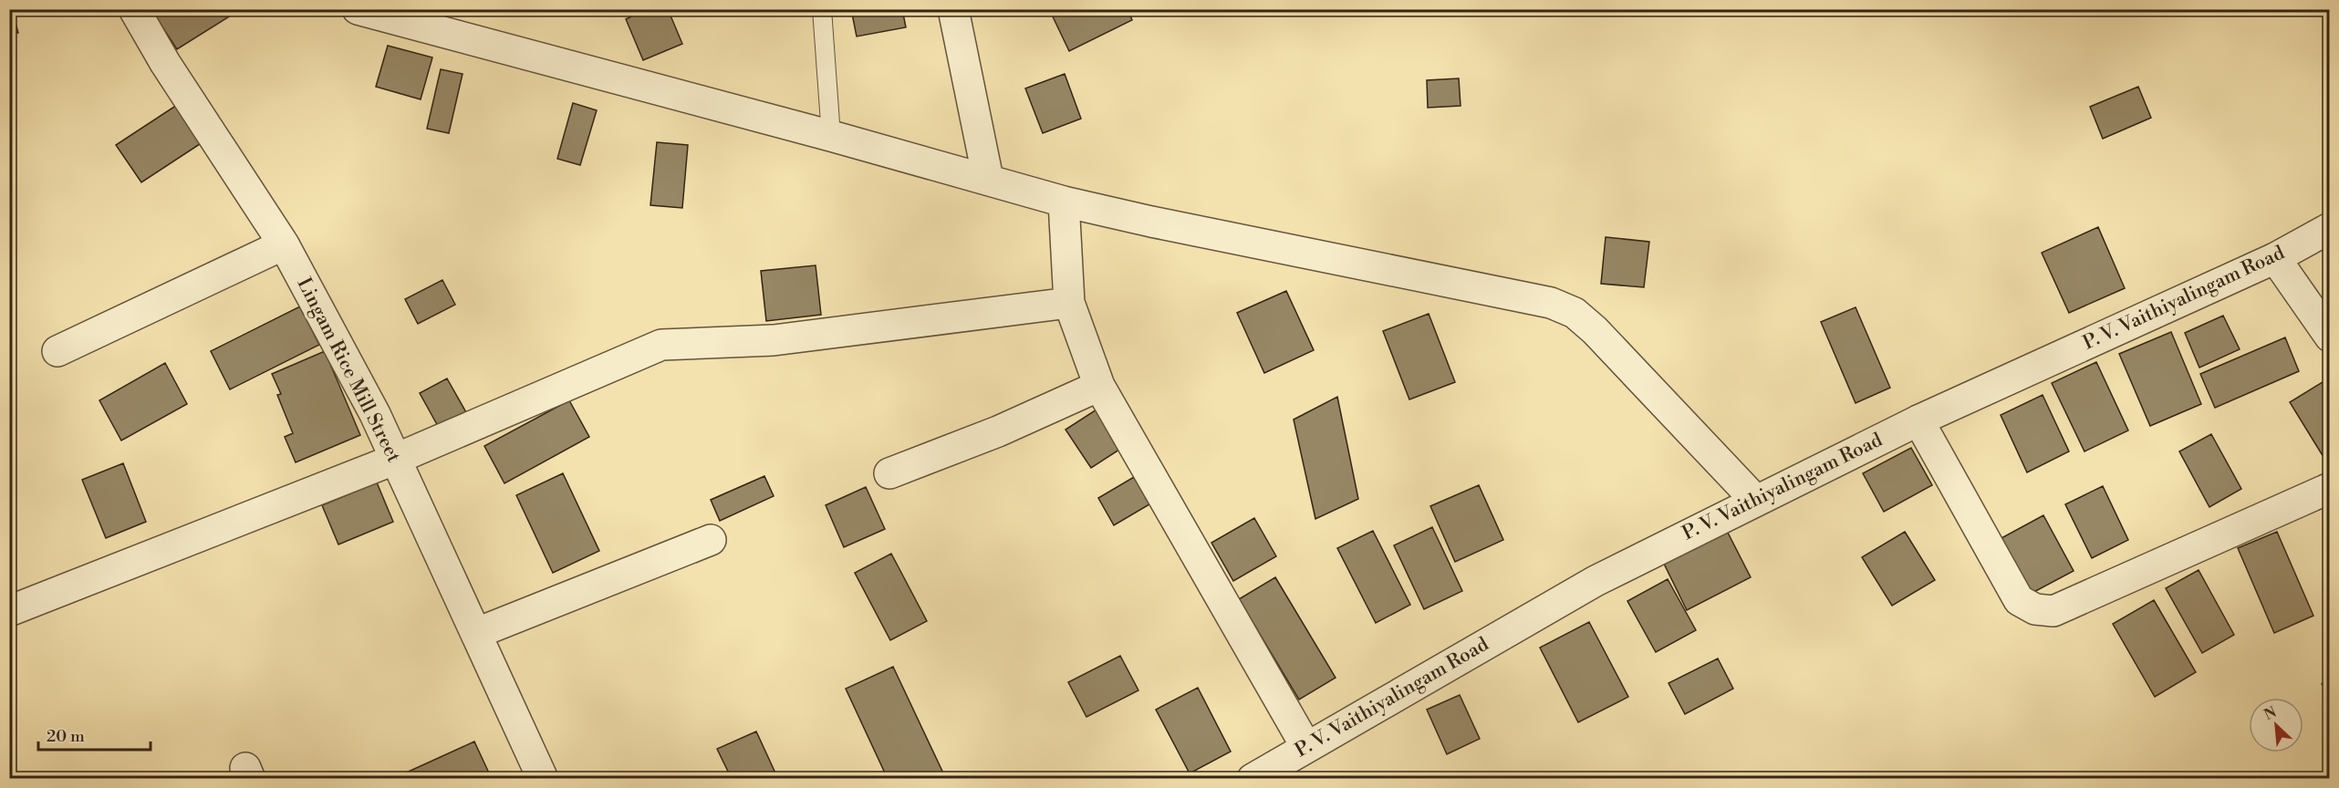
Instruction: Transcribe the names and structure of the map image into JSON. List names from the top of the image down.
{
  "streets": {
    "street": ["P. V. Vaithiyalingam Road", "Lingam Rice Mill Street"]
  },
  "scale_bar": "20 m",
  "north": "top left"
}
